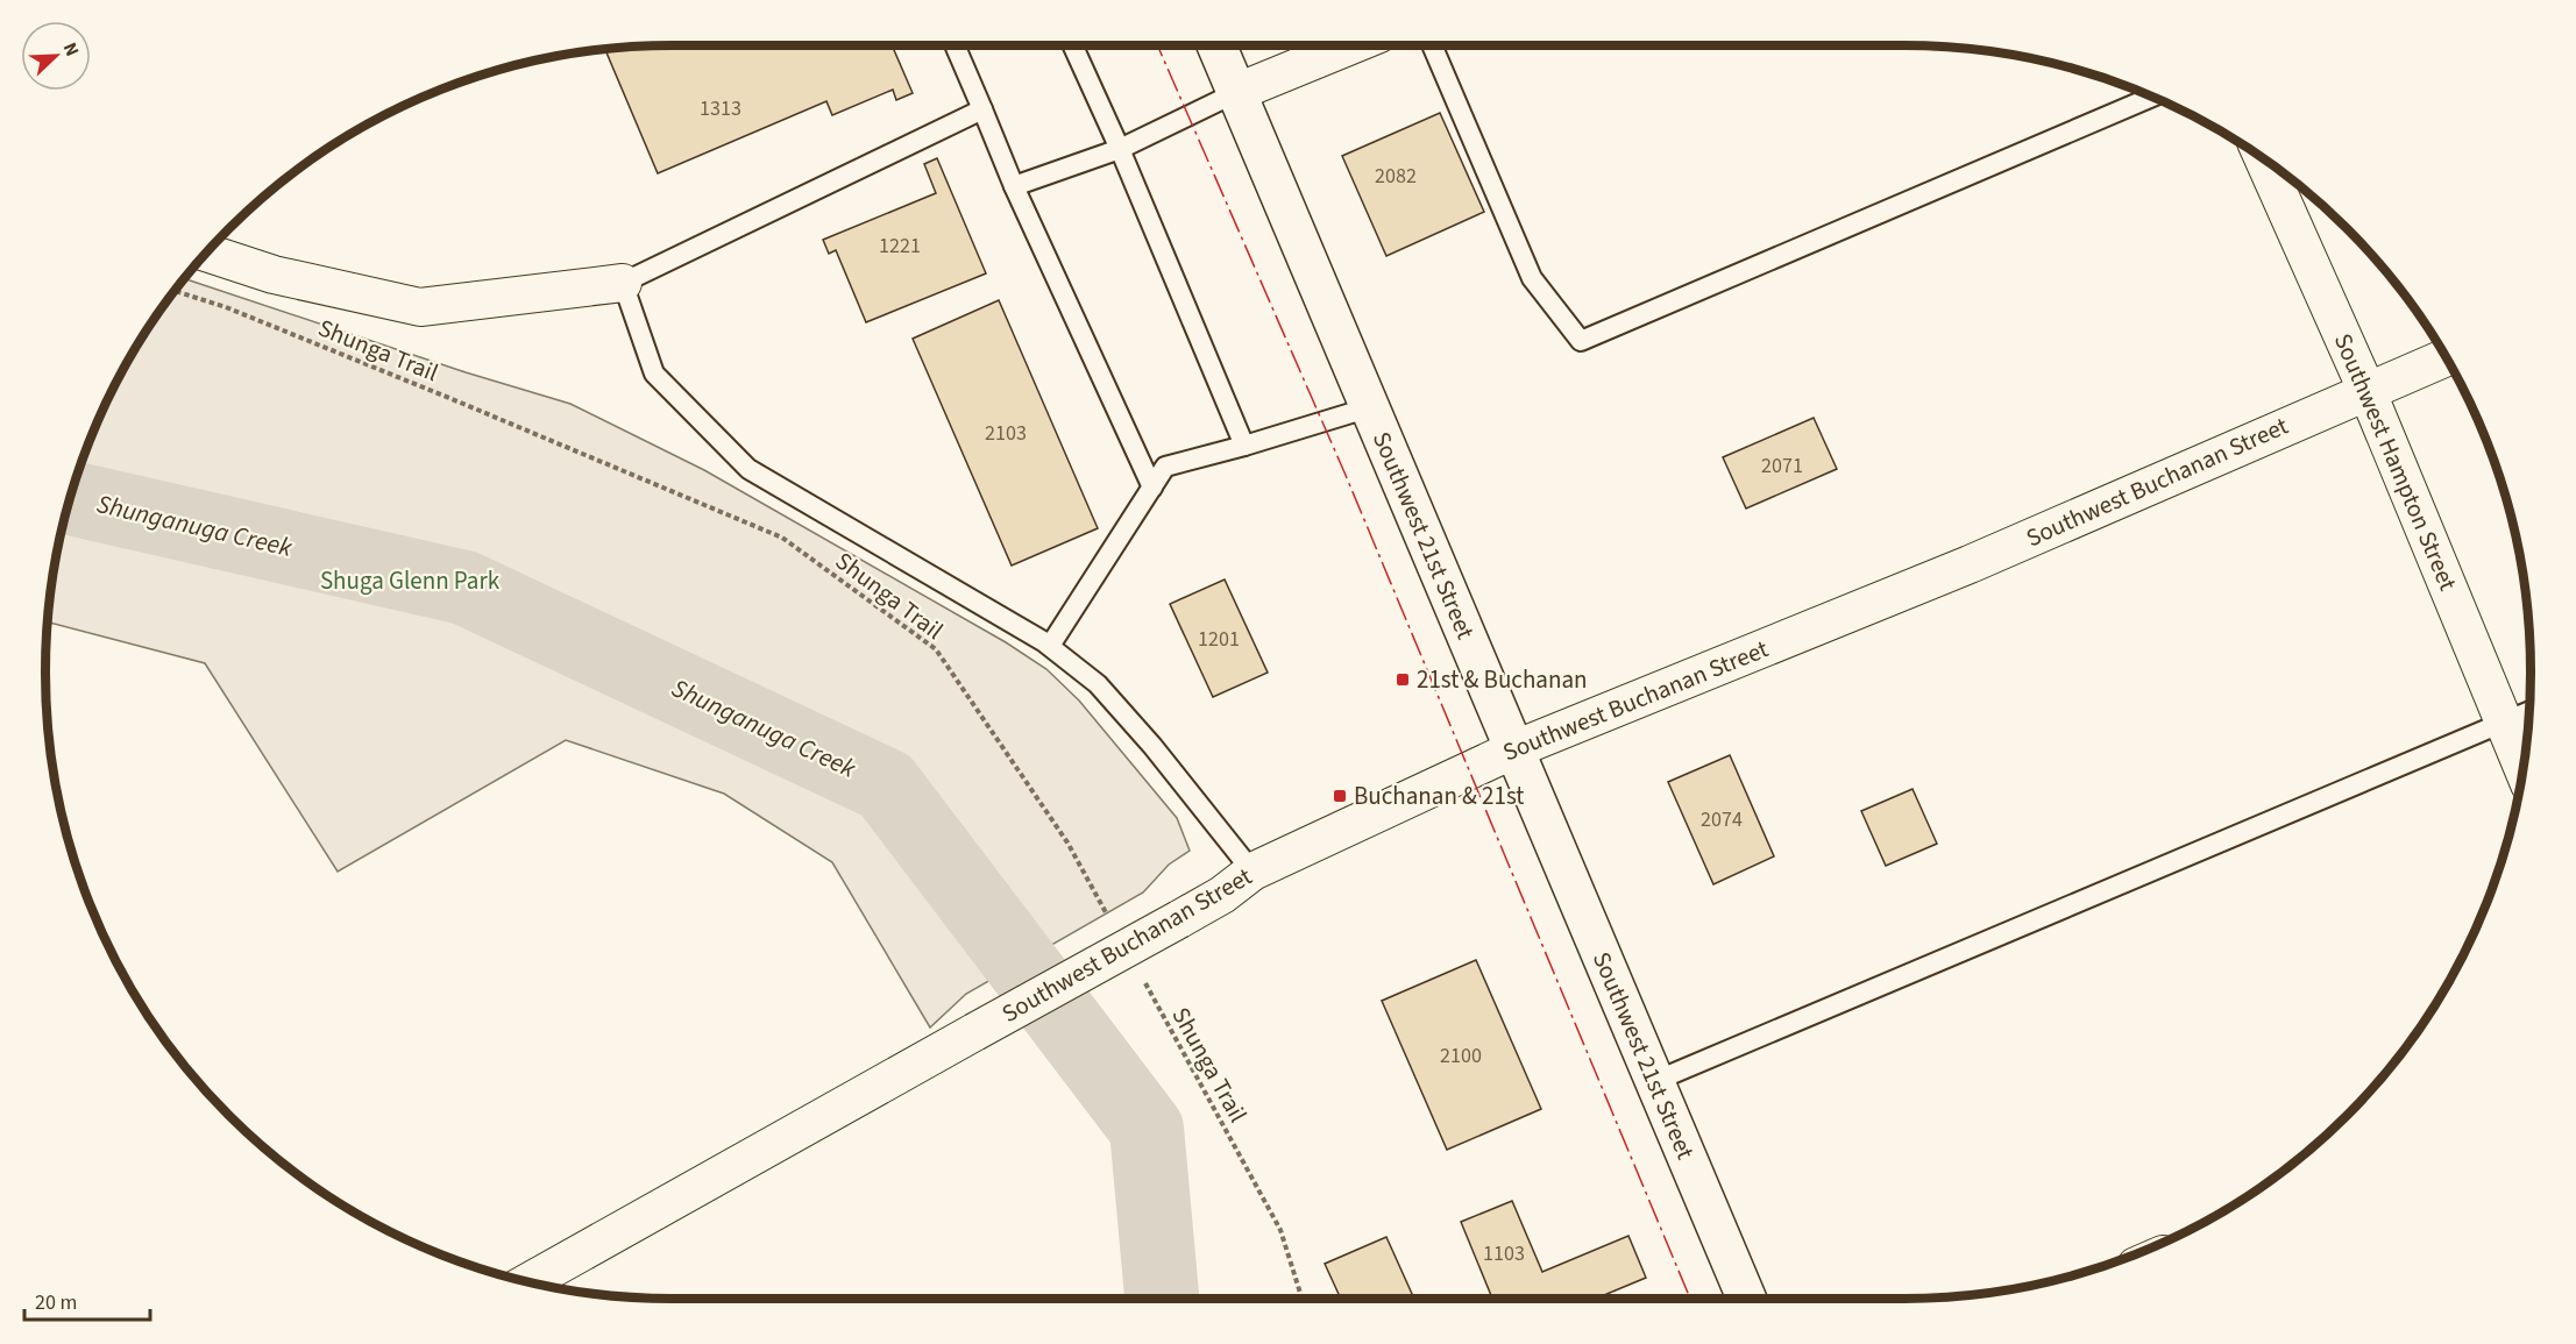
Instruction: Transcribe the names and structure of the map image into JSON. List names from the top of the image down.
{
  "streets": {
    "main road": ["Southwest 21st Street"],
    "street": ["Southwest Hampton Street", "Southwest Buchanan Street"],
    "path": ["Shunga Trail"]
  },
  "crossings": [
    ["Southwest Hampton Street", "Southwest Buchanan Street"],
    ["Southwest Buchanan Street", "Southwest 21st Street"]
  ],
  "water": ["Shunganuga Creek"],
  "parks": ["Shuga Glenn Park"],
  "places": {
    "transit": ["21st & Buchanan", "Buchanan & 21st"]
  },
  "house_numbers": [
    "1313",
    "2082",
    "1221",
    "2103",
    "2071",
    "1201",
    "2074",
    "2100",
    "1103"
  ],
  "scale_bar": "20 m",
  "north": "top right"
}
